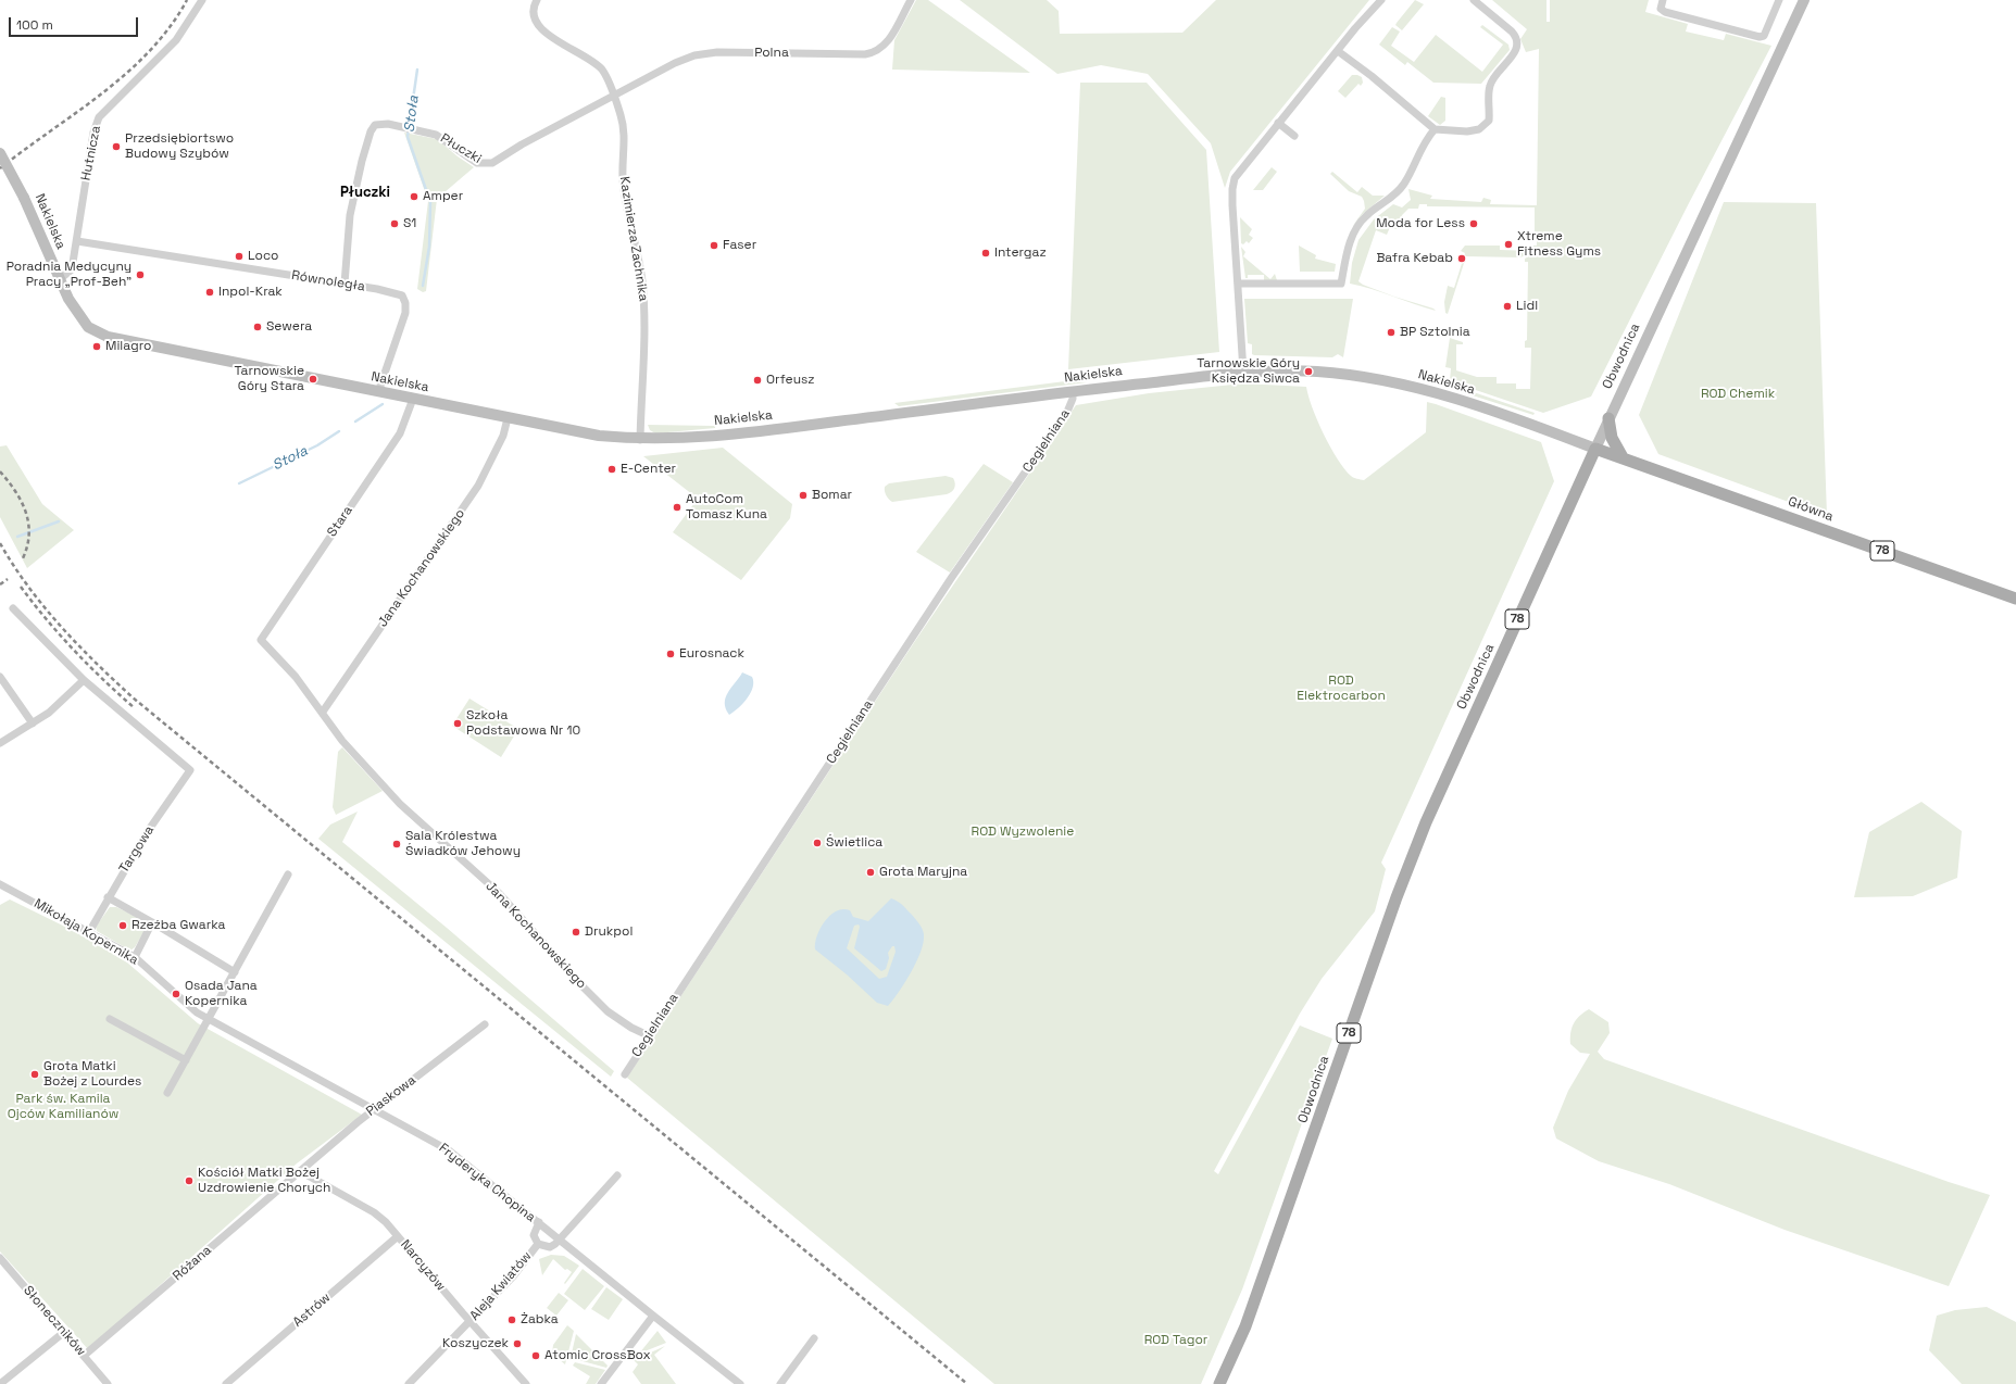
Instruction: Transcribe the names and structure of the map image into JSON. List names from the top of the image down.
{
  "streets": {
    "main road": ["Obwodnica", "Główna", "78"],
    "street": [
      "Polna",
      "Płuczki",
      "Hutnicza",
      "Nakielska",
      "Kazimierza Zachnika",
      "Równoległa",
      "Cegielniana",
      "Stara",
      "Jana Kochanowskiego",
      "Targowa",
      "Mikołaja Kopernika",
      "Piaskowa",
      "Fryderyka Chopina",
      "Różana",
      "Narcyzów",
      "Aleja Kwiatów",
      "Astrów",
      "Słoneczników"
    ]
  },
  "crossings": [
    ["Polna", "Płuczki"],
    ["Polna", "Kazimierza Zachnika"],
    ["Płuczki", "Kazimierza Zachnika"],
    ["Płuczki", "Równoległa"],
    ["Hutnicza", "Nakielska"],
    ["Hutnicza", "Równoległa"],
    ["Nakielska", "Kazimierza Zachnika"],
    ["Nakielska", "Równoległa"],
    ["Nakielska", "Obwodnica"],
    ["Nakielska", "Cegielniana"],
    ["Nakielska", "Główna"],
    ["Nakielska", "Stara"],
    ["Nakielska", "Jana Kochanowskiego"],
    ["Obwodnica", "Główna"],
    ["Cegielniana", "Jana Kochanowskiego"],
    ["Stara", "Jana Kochanowskiego"],
    ["Targowa", "Mikołaja Kopernika"],
    ["Mikołaja Kopernika", "Fryderyka Chopina"],
    ["Piaskowa", "Fryderyka Chopina"],
    ["Piaskowa", "Różana"],
    ["Piaskowa", "Narcyzów"],
    ["Fryderyka Chopina", "Aleja Kwiatów"],
    ["Różana", "Narcyzów"],
    ["Różana", "Słoneczników"],
    ["Narcyzów", "Aleja Kwiatów"],
    ["Narcyzów", "Astrów"]
  ],
  "districts": ["Płuczki"],
  "water": ["Stoła"],
  "parks": [
    "ROD Chemik",
    "ROD Elektrocarbon",
    "ROD Wyzwolenie",
    "Park św. Kamila Ojców Kamilianów",
    "ROD Tagor"
  ],
  "places": [
    "Przedsiębiortswo Budowy Szybów",
    "Amper",
    "S1",
    "Moda for Less",
    "Xtreme Fitness Gyms",
    "Faser",
    "Intergaz",
    "Loco",
    "Bafra Kebab",
    "Poradnia Medycyny Pracy „Prof-Beh”",
    "Inpol-Krak",
    "Lidl",
    "Sewera",
    "BP Sztolnia",
    "Milagro",
    "Tarnowskie Góry Księdza Siwca",
    "Tarnowskie Góry Stara",
    "Orfeusz",
    "E-Center",
    "Bomar",
    "AutoCom Tomasz Kuna",
    "Eurosnack",
    "Szkoła Podstawowa Nr 10",
    "Świetlica",
    "Sala Królestwa Świadków Jehowy",
    "Grota Maryjna",
    "Rzeźba Gwarka",
    "Drukpol",
    "Osada Jana Kopernika",
    "Grota Matki Bożej z Lourdes",
    "Kościół Matki Bożej Uzdrowienie Chorych",
    "Żabka",
    "Koszyczek",
    "Atomic CrossBox"
  ],
  "scale_bar": "100 m"
}
